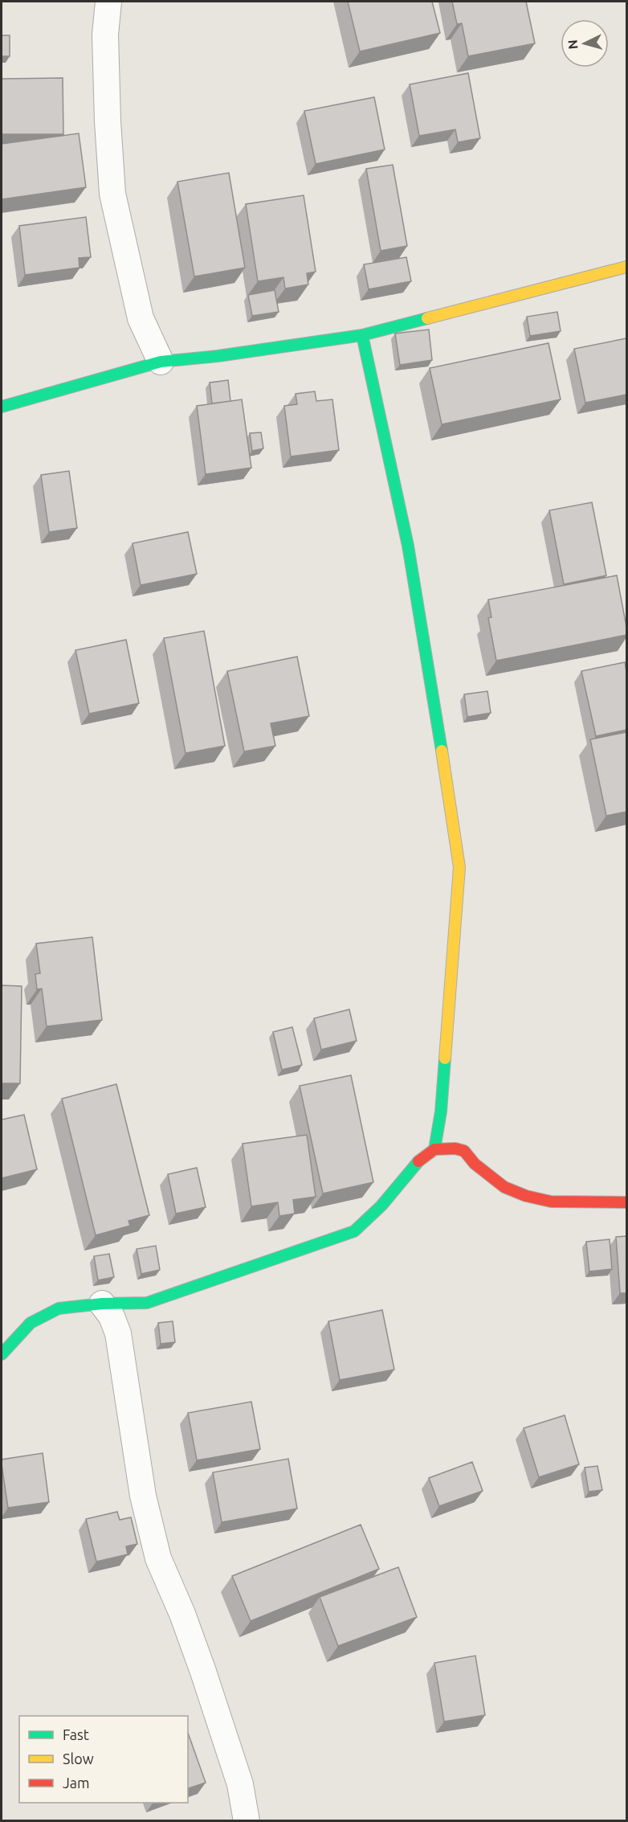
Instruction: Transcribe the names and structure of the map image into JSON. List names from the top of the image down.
{
  "legend": ["Fast", "Slow", "Jam"],
  "north": "left"
}
